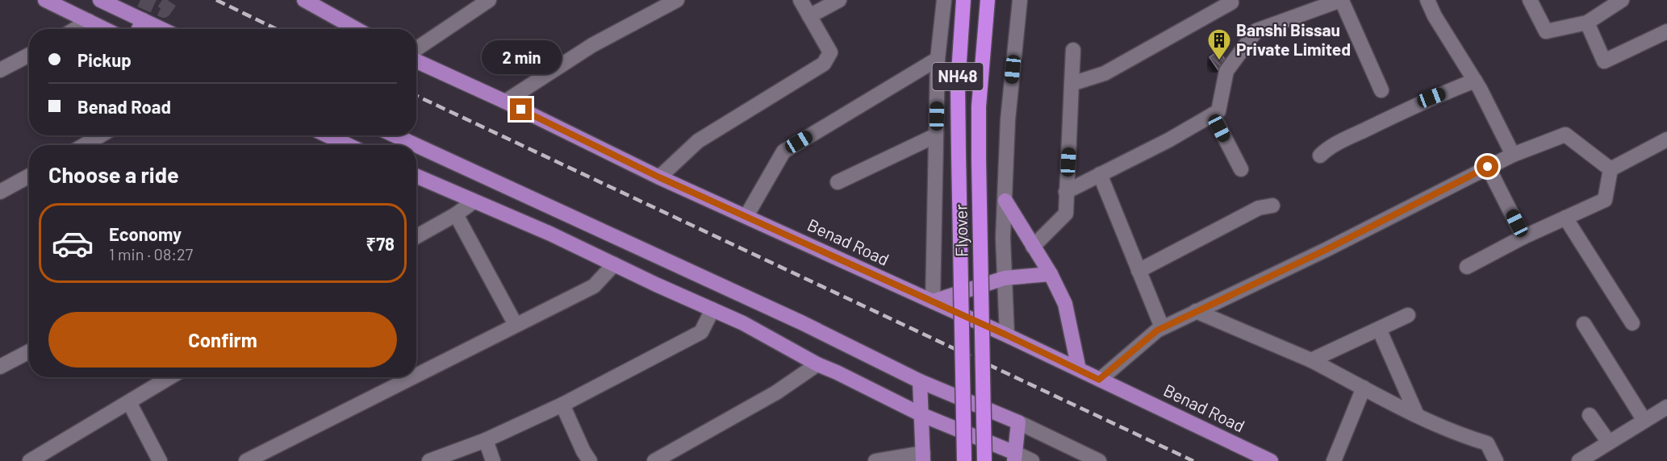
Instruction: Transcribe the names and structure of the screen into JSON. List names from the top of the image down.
{
  "streets": {
    "highway": ["NH48", "Flyover"],
    "main road": ["Benad Road"]
  },
  "places": {
    "building": ["Banshi Bissau Private Limited"]
  },
  "page": {
    "banner": ["Pickup", "Benad Road"],
    "bubble": "2 min",
    "heading": "Choose a ride",
    "list": [
      {
        "name": "Economy",
        "note": "1 min · 08:27",
        "value": "₹78"
      }
    ],
    "buttons": "Confirm"
  }
}
